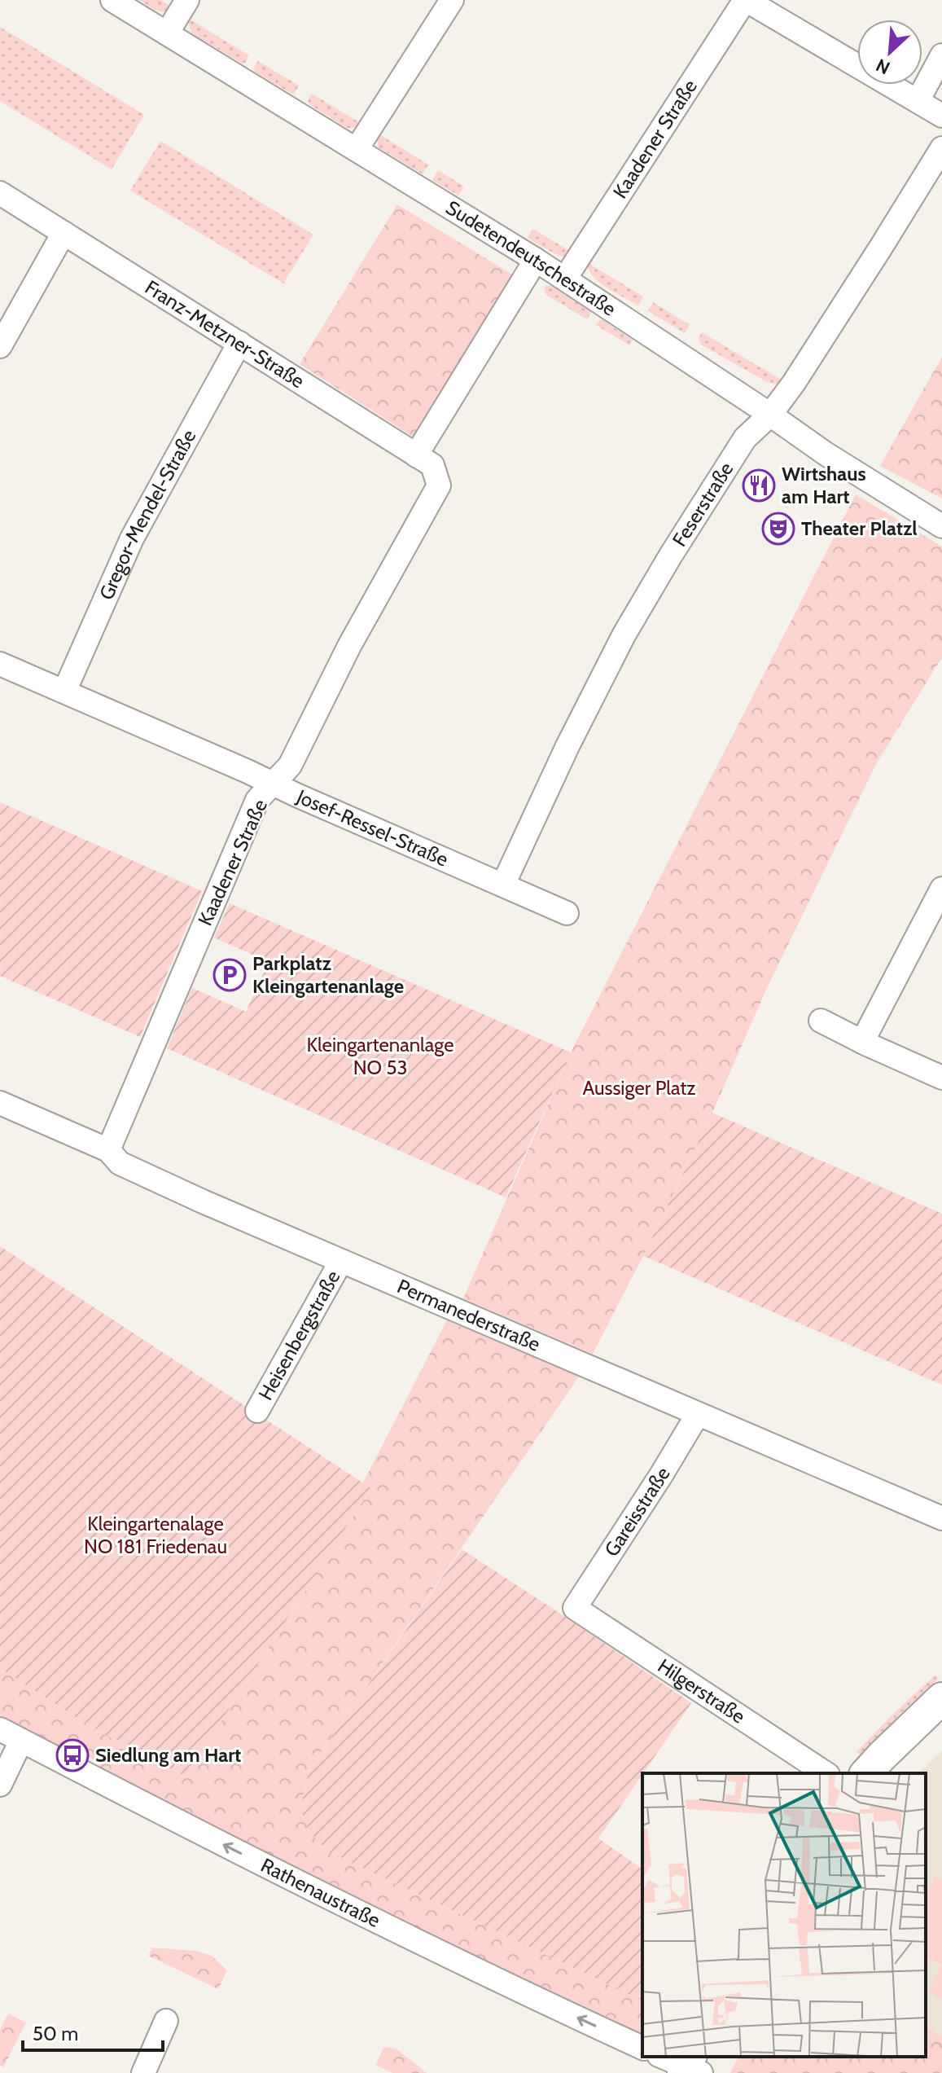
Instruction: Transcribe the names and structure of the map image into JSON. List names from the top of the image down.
{
  "streets": {
    "street": [
      "Kaadener Straße",
      "Sudetendeutschestraße",
      "Franz-Metzner-Straße",
      "Feserstraße",
      "Gregor-Mendel-Straße",
      "Josef-Ressel-Straße",
      "Permanederstraße",
      "Heisenbergstraße",
      "Gareisstraße",
      "Hilgerstraße",
      "Rathenaustraße"
    ]
  },
  "crossings": [
    ["Kaadener Straße", "Sudetendeutschestraße"],
    ["Kaadener Straße", "Franz-Metzner-Straße"],
    ["Kaadener Straße", "Josef-Ressel-Straße"],
    ["Kaadener Straße", "Permanederstraße"],
    ["Sudetendeutschestraße", "Feserstraße"],
    ["Franz-Metzner-Straße", "Gregor-Mendel-Straße"],
    ["Feserstraße", "Josef-Ressel-Straße"],
    ["Gregor-Mendel-Straße", "Josef-Ressel-Straße"],
    ["Permanederstraße", "Heisenbergstraße"],
    ["Permanederstraße", "Gareisstraße"],
    ["Gareisstraße", "Hilgerstraße"]
  ],
  "one_way": ["Rathenaustraße"],
  "parks": ["Kleingartenanlage NO 53", "Aussiger Platz", "Kleingartenalage NO 181 Friedenau"],
  "places": {
    "restaurant": ["Wirtshaus am Hart"],
    "theatre": ["Theater Platzl"],
    "parking": ["Parkplatz Kleingartenanlage"],
    "bus stop": ["Siedlung am Hart"]
  },
  "scale_bar": "50 m",
  "north": "bottom left"
}
